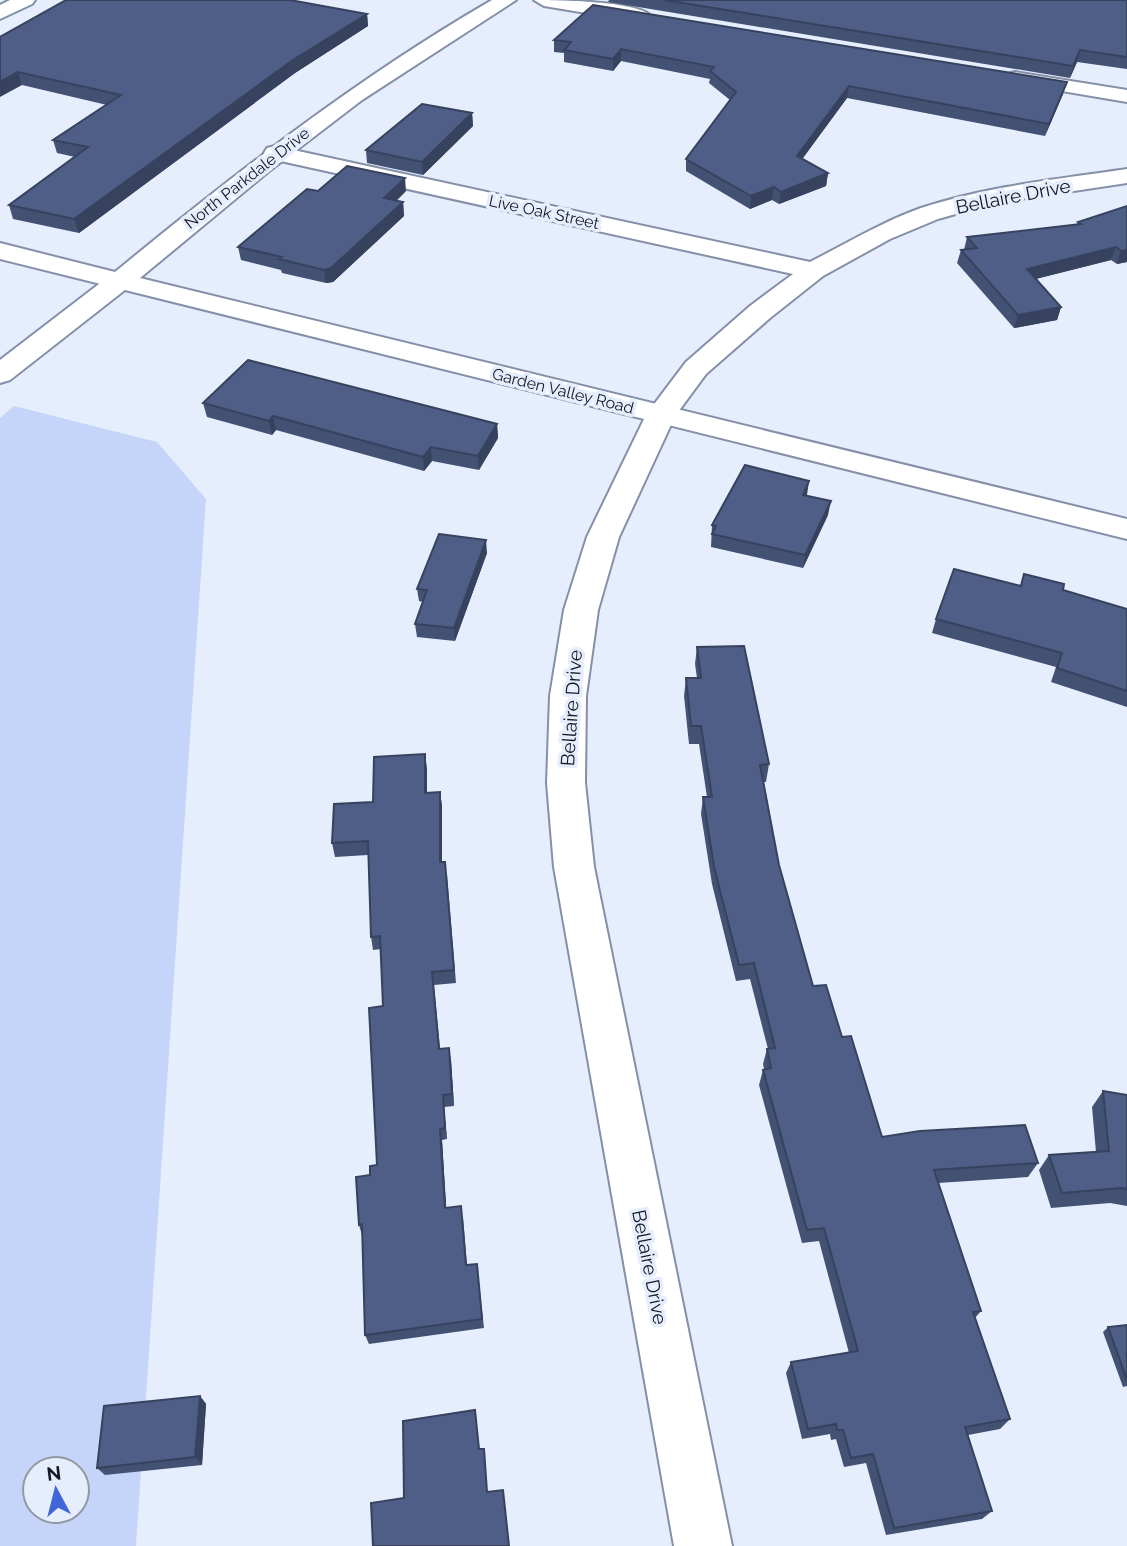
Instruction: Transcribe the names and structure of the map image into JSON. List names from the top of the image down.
{
  "streets": {
    "street": [
      "North Parkdale Drive",
      "Bellaire Drive",
      "Live Oak Street",
      "Garden Valley Road"
    ]
  },
  "crossings": [
    ["North Parkdale Drive", "Live Oak Street"],
    ["North Parkdale Drive", "Garden Valley Road"],
    ["Bellaire Drive", "Live Oak Street"],
    ["Bellaire Drive", "Garden Valley Road"]
  ],
  "north": "top"
}
